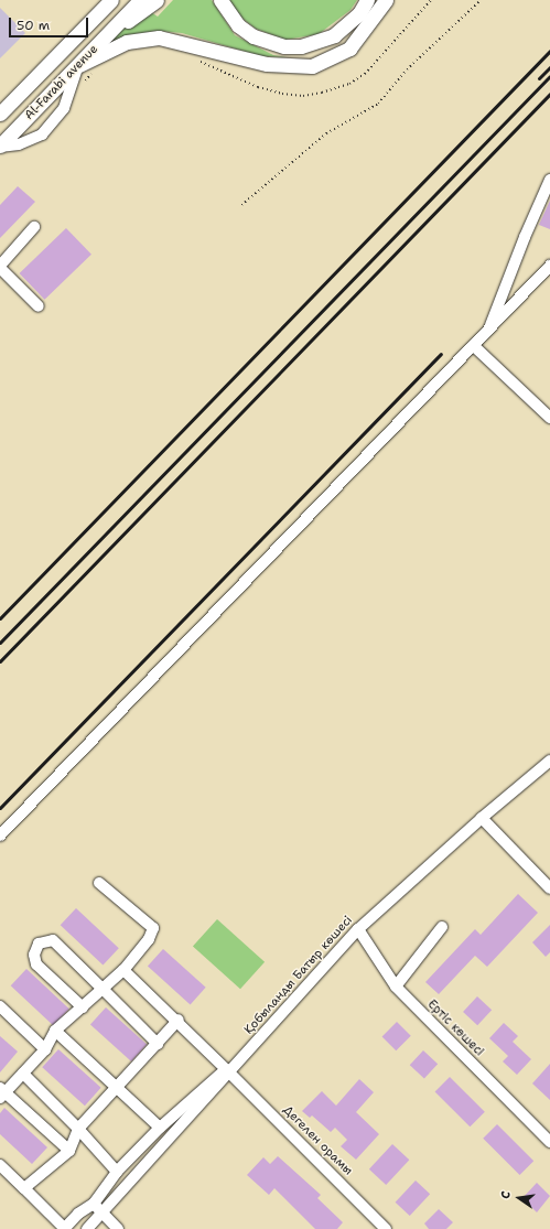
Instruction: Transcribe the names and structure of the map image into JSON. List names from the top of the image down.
{
  "streets": {
    "main road": ["Al-Farabi avenue"],
    "street": ["Қобыланды Батыр көшесі", "Ертіс көшесі", "Дегелен орамы"]
  },
  "crossings": [
    ["Қобыланды Батыр көшесі", "Ертіс көшесі"],
    ["Қобыланды Батыр көшесі", "Дегелен орамы"]
  ],
  "scale_bar": "50 m",
  "north": "left"
}
